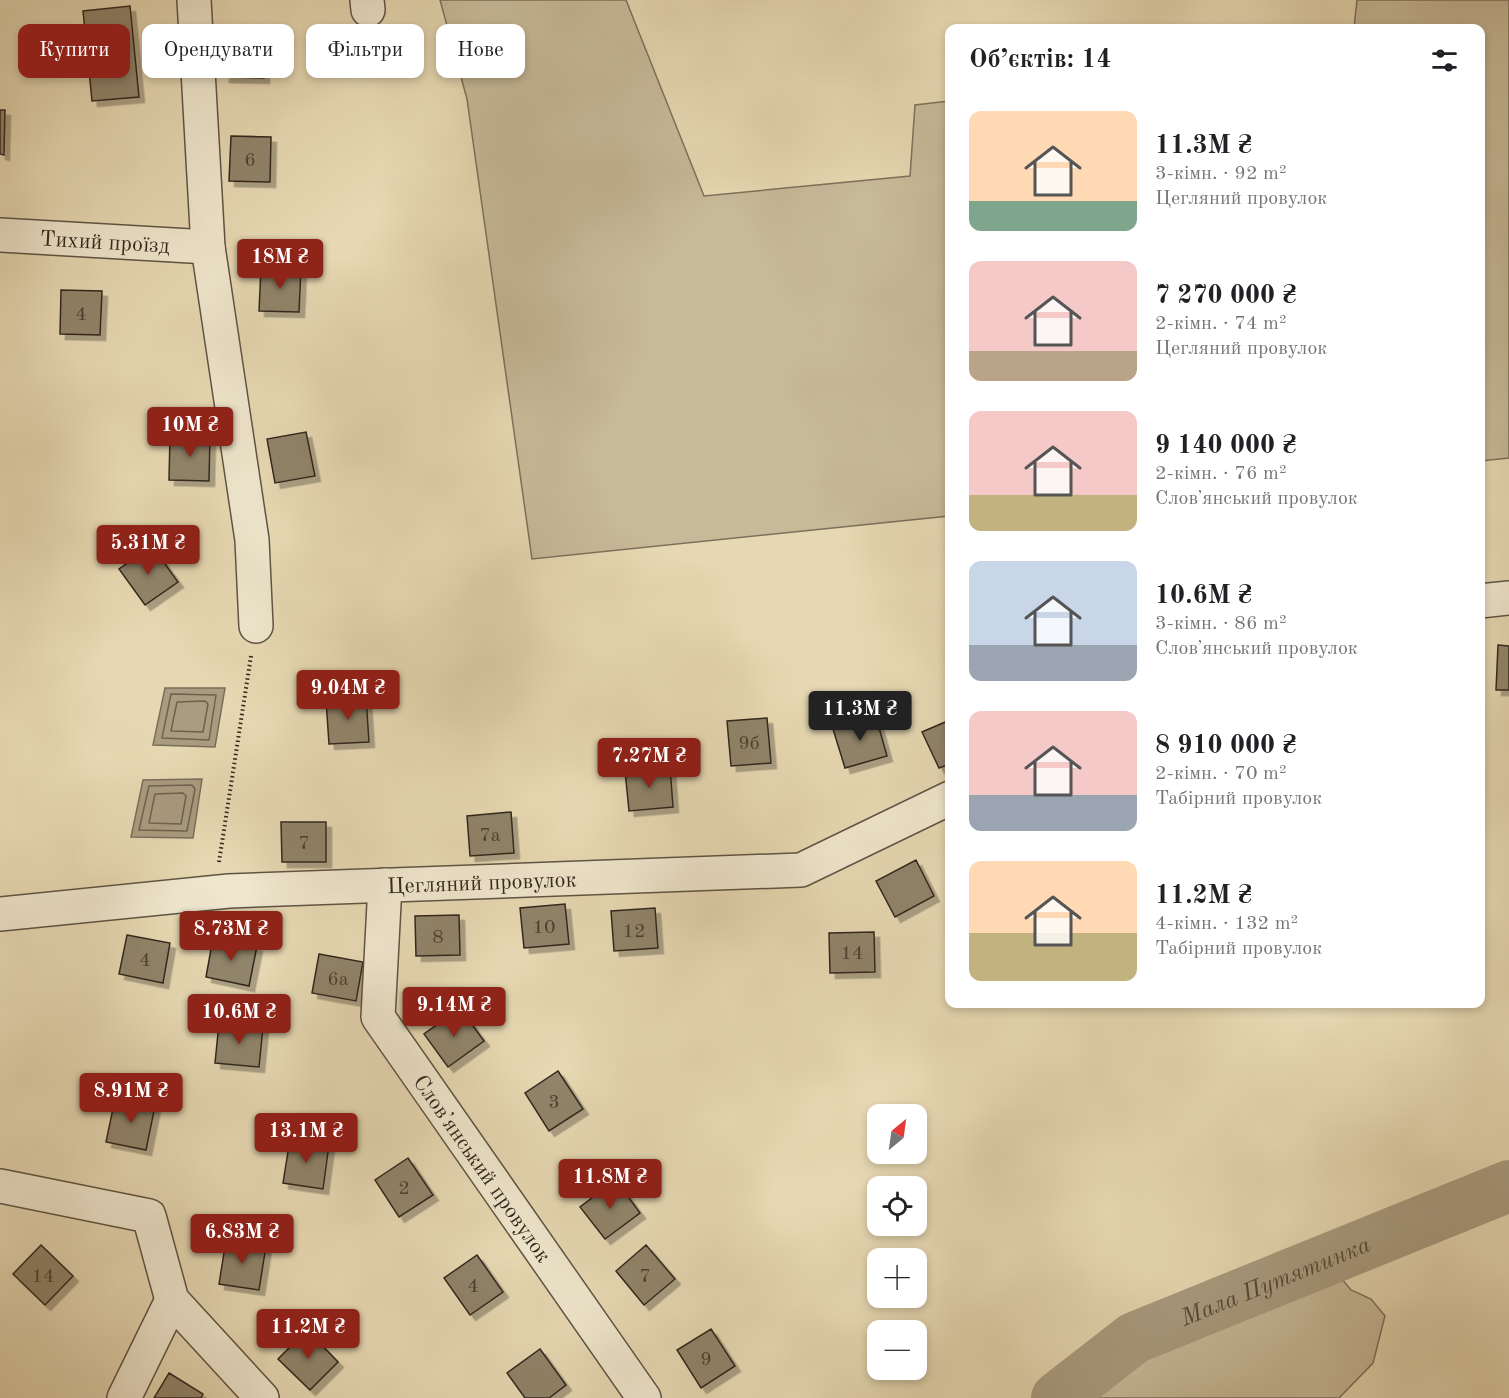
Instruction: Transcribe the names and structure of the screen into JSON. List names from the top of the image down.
{
  "streets": {
    "street": ["Тихий проїзд", "Цегляний провулок", "Словʼянський провулок"]
  },
  "crossings": [
    ["Цегляний провулок", "Словʼянський провулок"]
  ],
  "water": ["Мала Путятинка"],
  "house_numbers": [
    "6",
    "4",
    "9б",
    "7а",
    "7",
    "10",
    "12",
    "8",
    "14",
    "4",
    "6а",
    "3",
    "2",
    "14",
    "7",
    "4",
    "9"
  ],
  "north": "top right",
  "page": {
    "chip": [
      "Купити",
      "Орендувати",
      "Фільтри",
      "Нове"
    ],
    "heading": "Об’єктів: 14",
    "list": [
      {
        "name": "11.3M ₴",
        "note": "3-кімн. · 92 m² · Цегляний провулок"
      },
      {
        "name": "7 270 000 ₴",
        "note": "2-кімн. · 74 m² · Цегляний провулок"
      },
      {
        "name": "9 140 000 ₴",
        "note": "2-кімн. · 76 m² · Словʼянський провулок"
      },
      {
        "name": "10.6M ₴",
        "note": "3-кімн. · 86 m² · Словʼянський провулок"
      },
      {
        "name": "8 910 000 ₴",
        "note": "2-кімн. · 70 m² · Табірний провулок"
      },
      {
        "name": "11.2M ₴",
        "note": "4-кімн. · 132 m² · Табірний провулок"
      }
    ],
    "price": [
      "18M ₴",
      "10M ₴",
      "5.31M ₴",
      "9.04M ₴",
      "11.3M ₴",
      "7.27M ₴",
      "8.73M ₴",
      "9.14M ₴",
      "10.6M ₴",
      "8.91M ₴",
      "13.1M ₴",
      "11.8M ₴",
      "6.83M ₴",
      "11.2M ₴"
    ],
    "map_buttons": ["+", "−"]
  }
}
